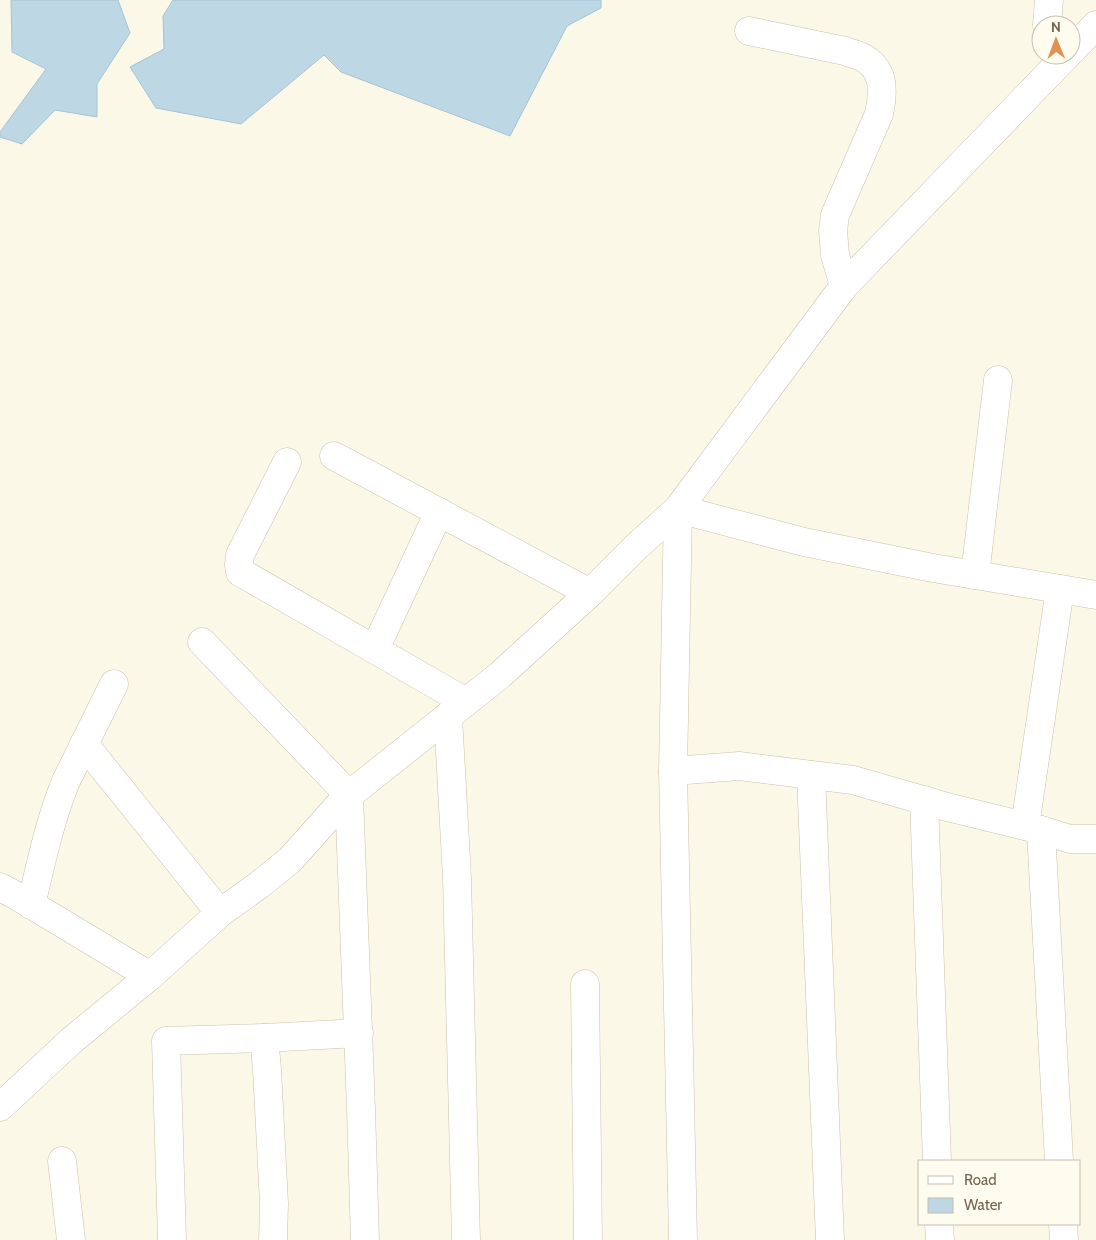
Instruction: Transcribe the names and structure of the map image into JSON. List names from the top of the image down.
{
  "legend": ["Road", "Water"],
  "north": "top"
}
